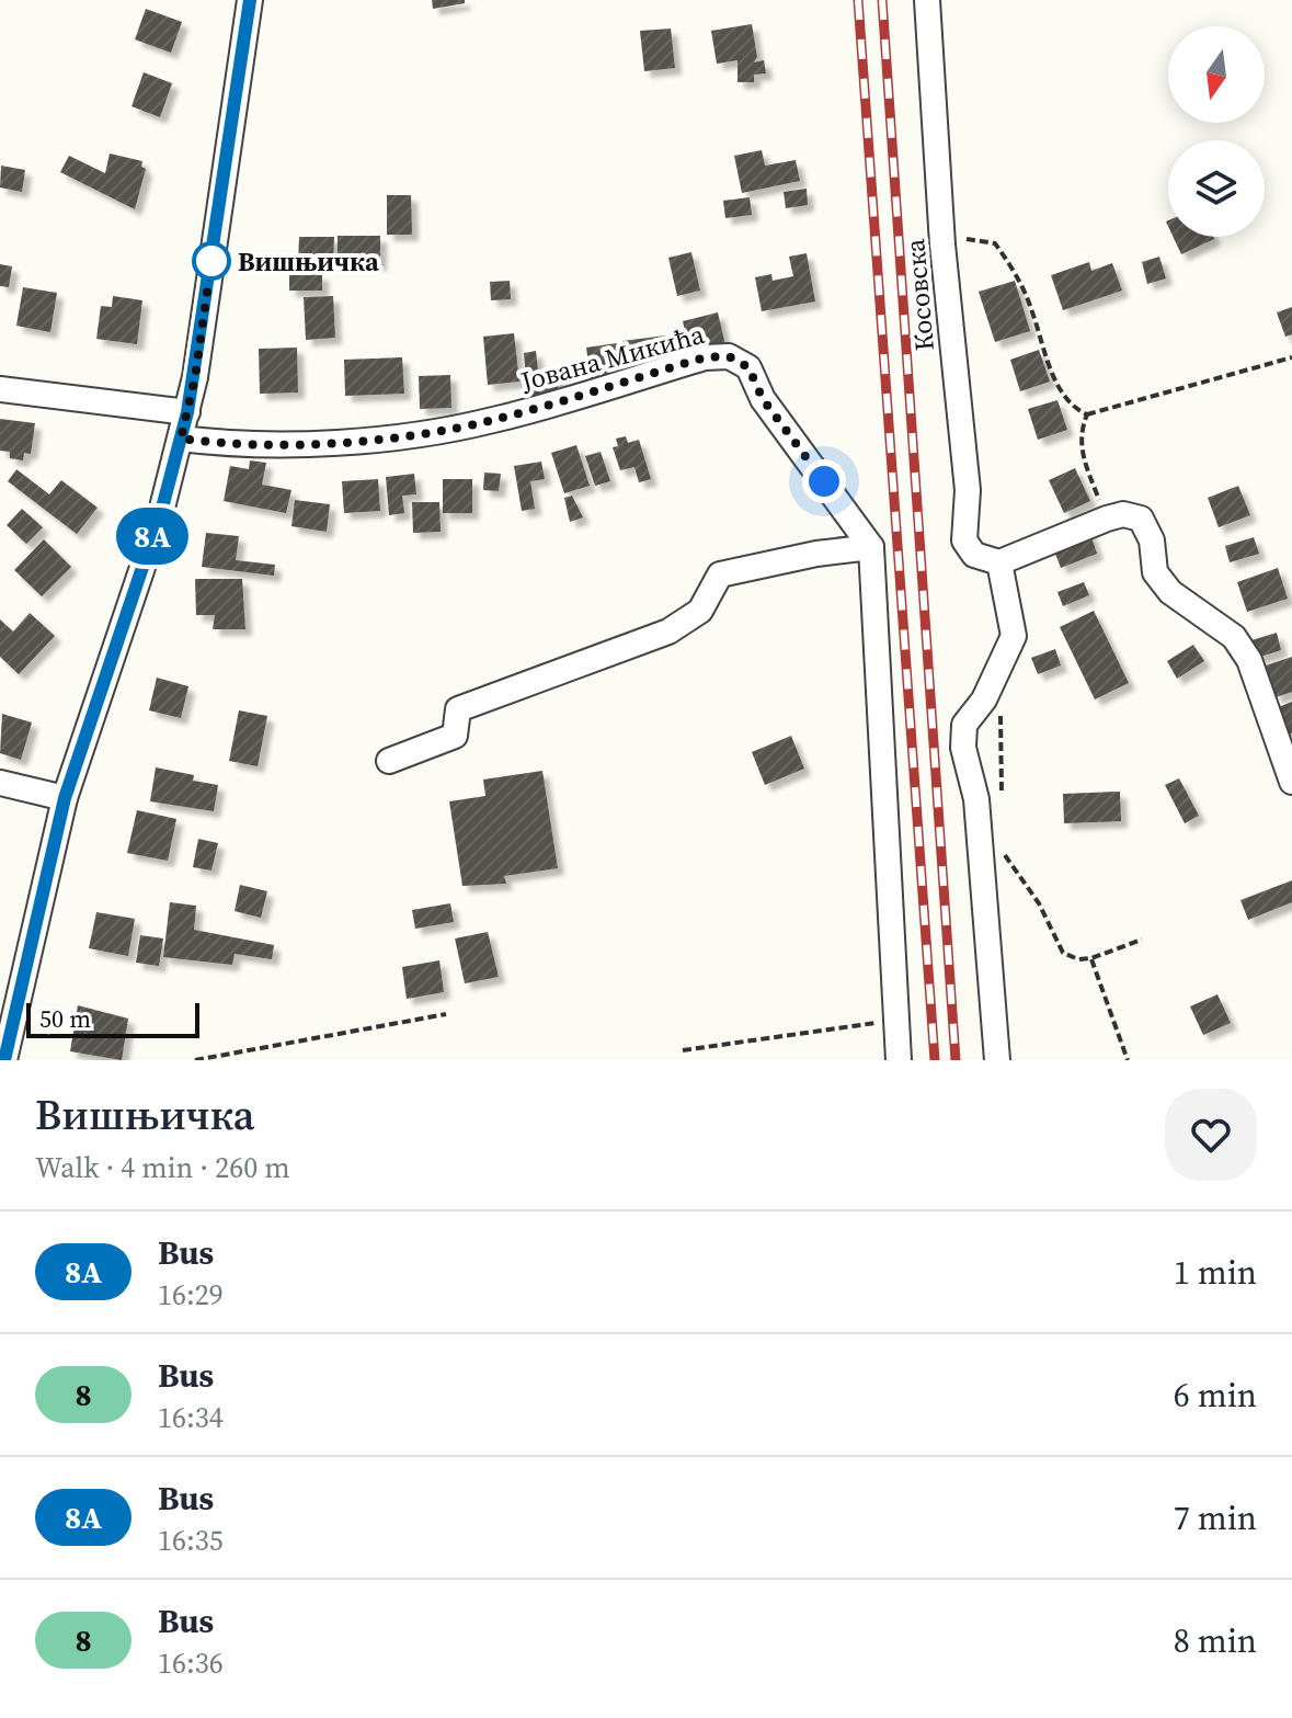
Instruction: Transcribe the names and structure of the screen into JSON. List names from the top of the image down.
{
  "streets": {
    "street": ["Косовска", "Јована Микића"]
  },
  "places": ["Вишњичка"],
  "lines": ["bus line 8A"],
  "scale_bar": "50 m",
  "north": "bottom",
  "page": {
    "on_map": "8A",
    "scale": "50 m",
    "heading": ["Вишњичка", "Walk · 4 min · 260 m"],
    "list": [
      {
        "mark": "8A",
        "name": "Bus",
        "note": "16:29",
        "value": "1 min"
      },
      {
        "mark": "8",
        "name": "Bus",
        "note": "16:34",
        "value": "6 min"
      },
      {
        "mark": "8A",
        "name": "Bus",
        "note": "16:35",
        "value": "7 min"
      },
      {
        "mark": "8",
        "name": "Bus",
        "note": "16:36",
        "value": "8 min"
      }
    ]
  }
}
